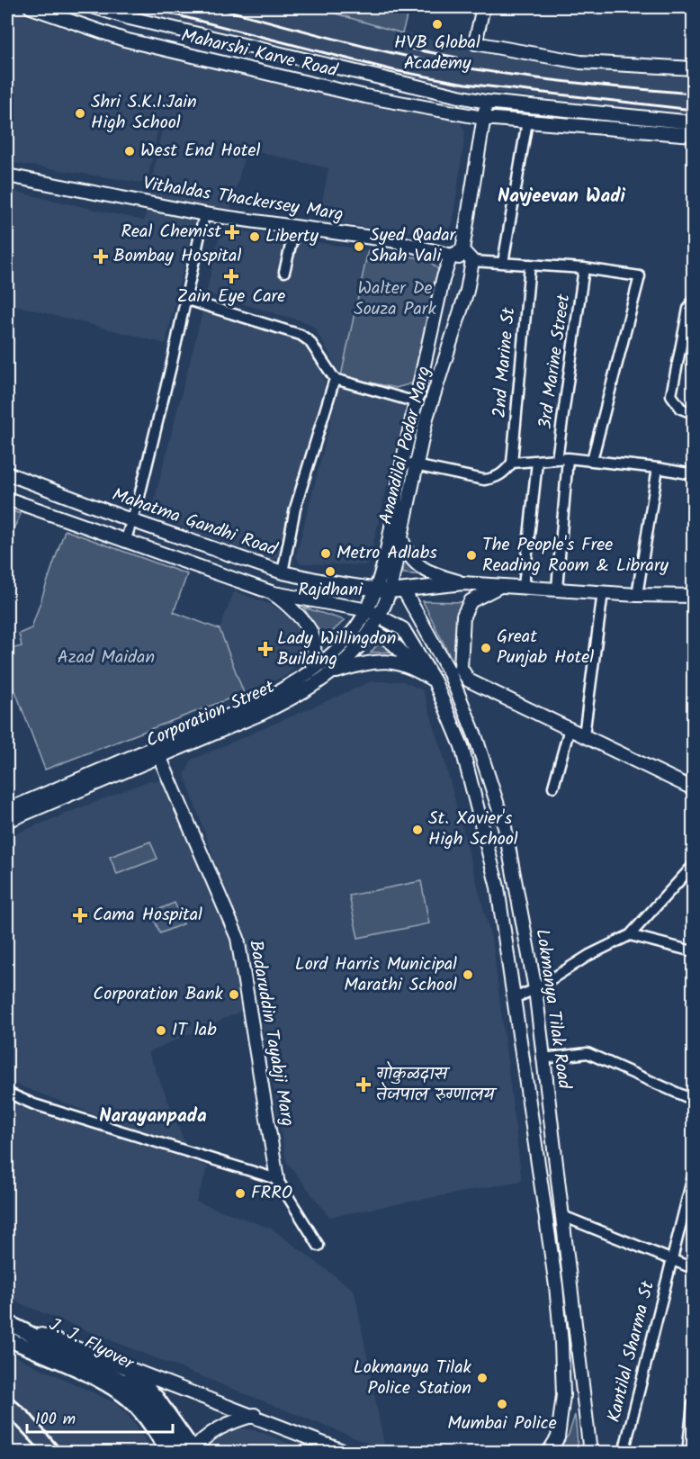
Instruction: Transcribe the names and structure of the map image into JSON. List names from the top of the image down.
{
  "streets": {
    "main road": [
      "Maharshi Karve Road",
      "Vithaldas Thackersey Marg",
      "Anandilal Podar Marg",
      "Mahatma Gandhi Road",
      "Corporation Street",
      "Lokmanya Tilak Road",
      "Badaruddin Tayabji Marg",
      "J. J. Flyover"
    ],
    "street": ["3rd Marine Street", "2nd Marine St", "Kantilal Sharma St"]
  },
  "crossings": [
    ["Vithaldas Thackersey Marg", "Anandilal Podar Marg"],
    ["Anandilal Podar Marg", "Mahatma Gandhi Road"],
    ["Anandilal Podar Marg", "Corporation Street"],
    ["Mahatma Gandhi Road", "Corporation Street"],
    ["Mahatma Gandhi Road", "Lokmanya Tilak Road"],
    ["Corporation Street", "Lokmanya Tilak Road"],
    ["Corporation Street", "Badaruddin Tayabji Marg"]
  ],
  "districts": ["Navjeevan Wadi", "Narayanpada"],
  "parks": ["Walter De Souza Park", "Azad Maidan"],
  "places": {
    "other": [
      "HVB Global Academy",
      "Shri S.K.I.Jain High School",
      "West End Hotel",
      "Liberty",
      "Syed Qadar Shah Vali",
      "Metro Adlabs",
      "The People's Free Reading Room & Library",
      "Rajdhani",
      "Great Punjab Hotel",
      "St. Xavier's High School",
      "Lord Harris Municipal Marathi School",
      "Corporation Bank",
      "IT lab",
      "FRRO",
      "Lokmanya Tilak Police Station",
      "Mumbai Police"
    ],
    "health": [
      "Real Chemist",
      "Bombay Hospital",
      "Zain Eye Care",
      "Lady Willingdon Building",
      "Cama Hospital",
      "गोकुळदास तेजपाल रुग्णालय"
    ]
  },
  "scale_bar": "100 m"
}
